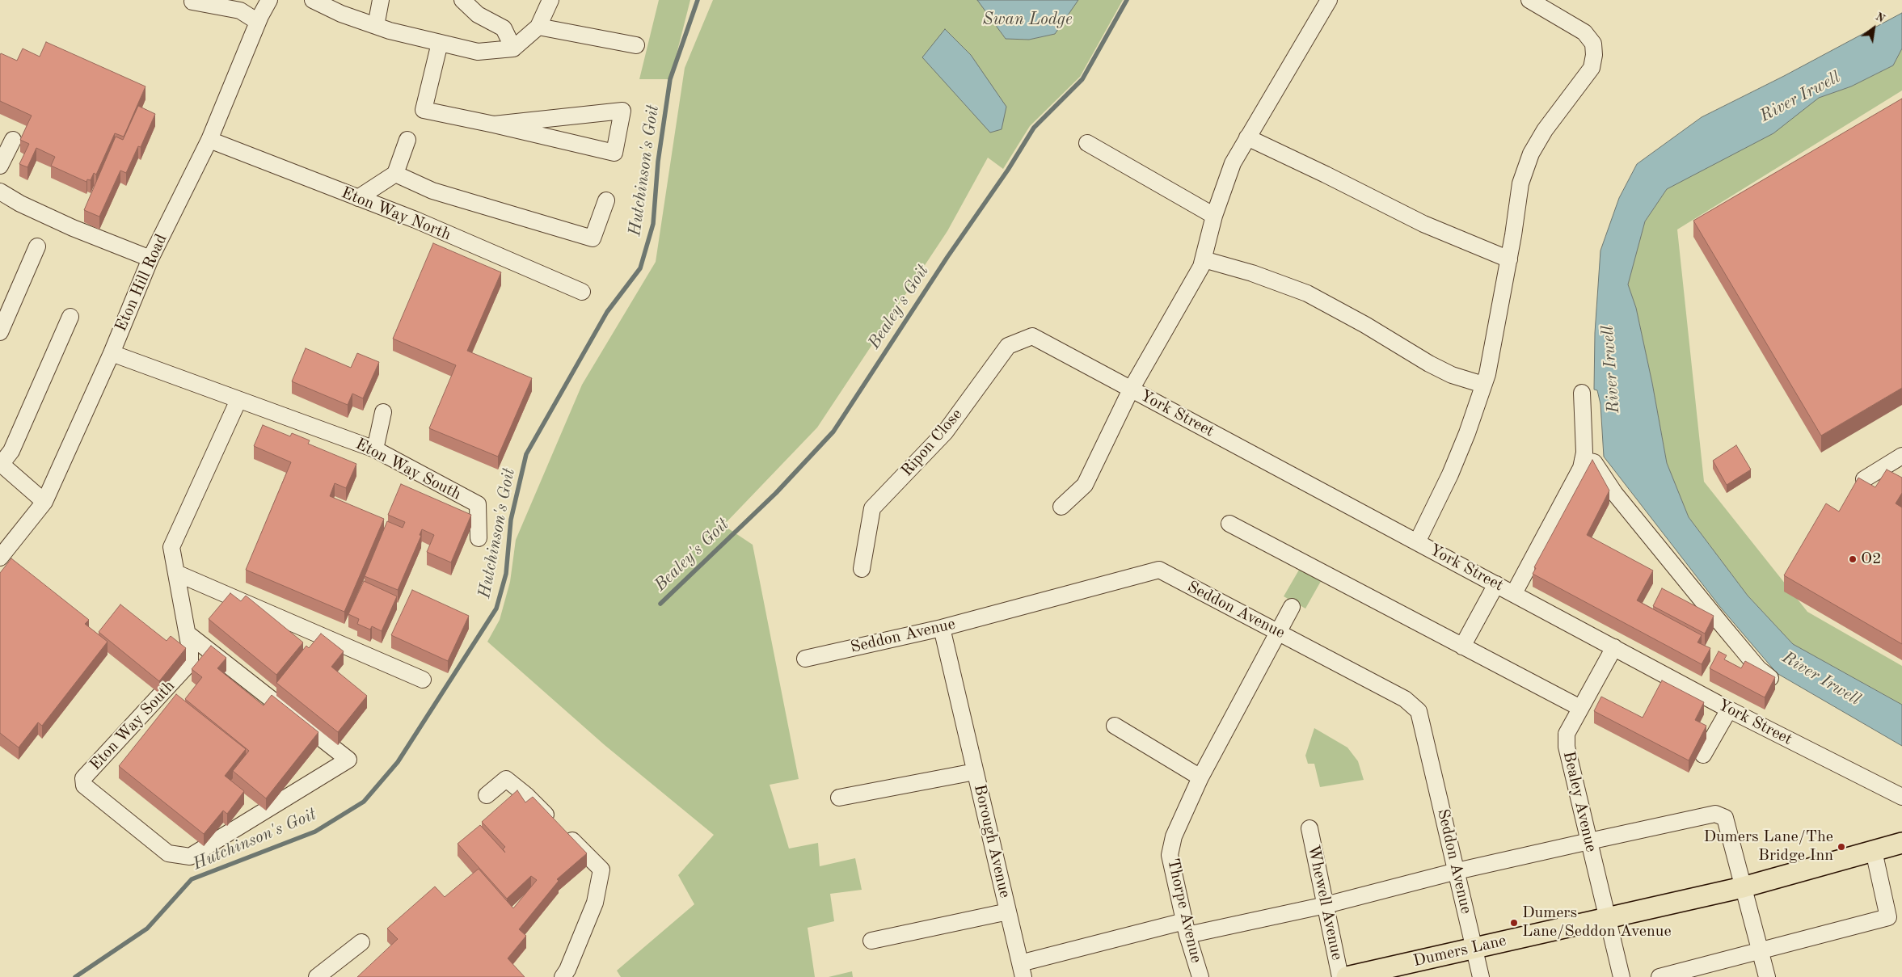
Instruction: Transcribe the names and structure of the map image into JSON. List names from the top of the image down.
{
  "streets": {
    "main road": ["Dumers Lane"],
    "street": [
      "Eton Way North",
      "Eton Hill Road",
      "York Street",
      "Ripon Close",
      "Eton Way South",
      "Seddon Avenue",
      "Bealey Avenue",
      "Borough Avenue",
      "Whewell Avenue",
      "Thorpe Avenue"
    ]
  },
  "crossings": [
    ["Eton Way North", "Eton Hill Road"],
    ["Eton Hill Road", "Eton Way South"],
    ["York Street", "Ripon Close"],
    ["York Street", "Bealey Avenue"],
    ["Seddon Avenue", "Borough Avenue"],
    ["Seddon Avenue", "Thorpe Avenue"],
    ["Seddon Avenue", "Dumers Lane"],
    ["Bealey Avenue", "Dumers Lane"]
  ],
  "water": [
    "Swan Lodge",
    "River Irwell",
    "Hutchinson's Goit",
    "Bealey's Goit"
  ],
  "places": ["O2", "Dumers Lane/The Bridge Inn", "Dumers Lane/Seddon Avenue"],
  "north": "top right"
}
